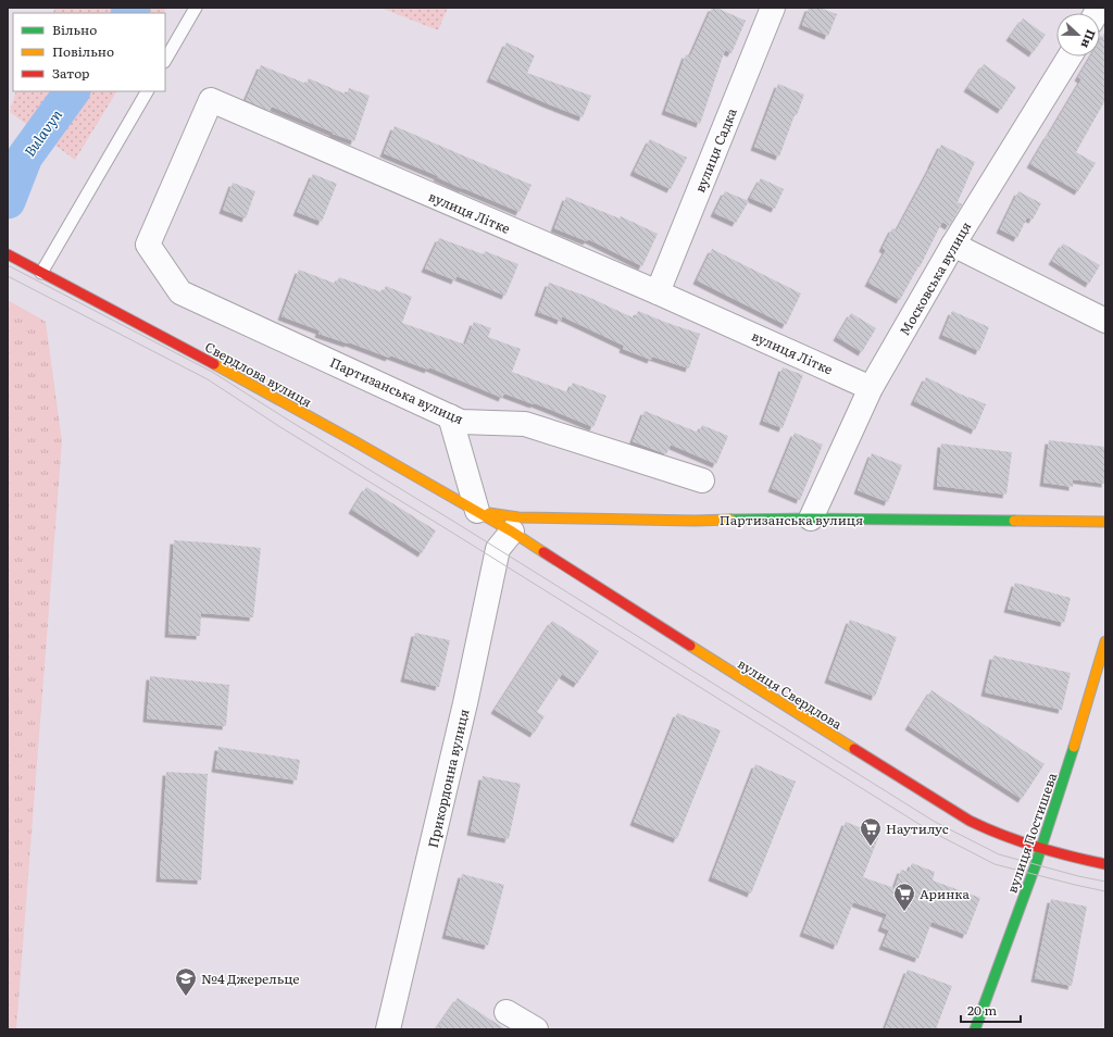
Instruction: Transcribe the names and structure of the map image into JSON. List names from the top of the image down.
{
  "streets": {
    "street": [
      "вулиця Садка",
      "вулиця Літке",
      "Московська вулиця",
      "Свердлова вулиця",
      "Партизанська вулиця",
      "вулиця Свердлова",
      "Прикордонна вулиця",
      "вулиця Постишева"
    ]
  },
  "crossings": [
    ["вулиця Садка", "вулиця Літке"],
    ["вулиця Літке", "Московська вулиця"],
    ["вулиця Літке", "Партизанська вулиця"],
    ["Московська вулиця", "Партизанська вулиця"],
    ["Свердлова вулиця", "Партизанська вулиця"],
    ["Свердлова вулиця", "вулиця Свердлова"],
    ["Партизанська вулиця", "вулиця Свердлова"],
    ["вулиця Свердлова", "Прикордонна вулиця"],
    ["вулиця Свердлова", "вулиця Постишева"]
  ],
  "water": ["Bulavyn"],
  "places": {
    "supermarket": ["Наутилус", "Аринка"],
    "school or university": ["№4 Джерельце"]
  },
  "legend": ["Вільно", "Повільно", "Затор"],
  "scale_bar": "20 m",
  "north": "right"
}
